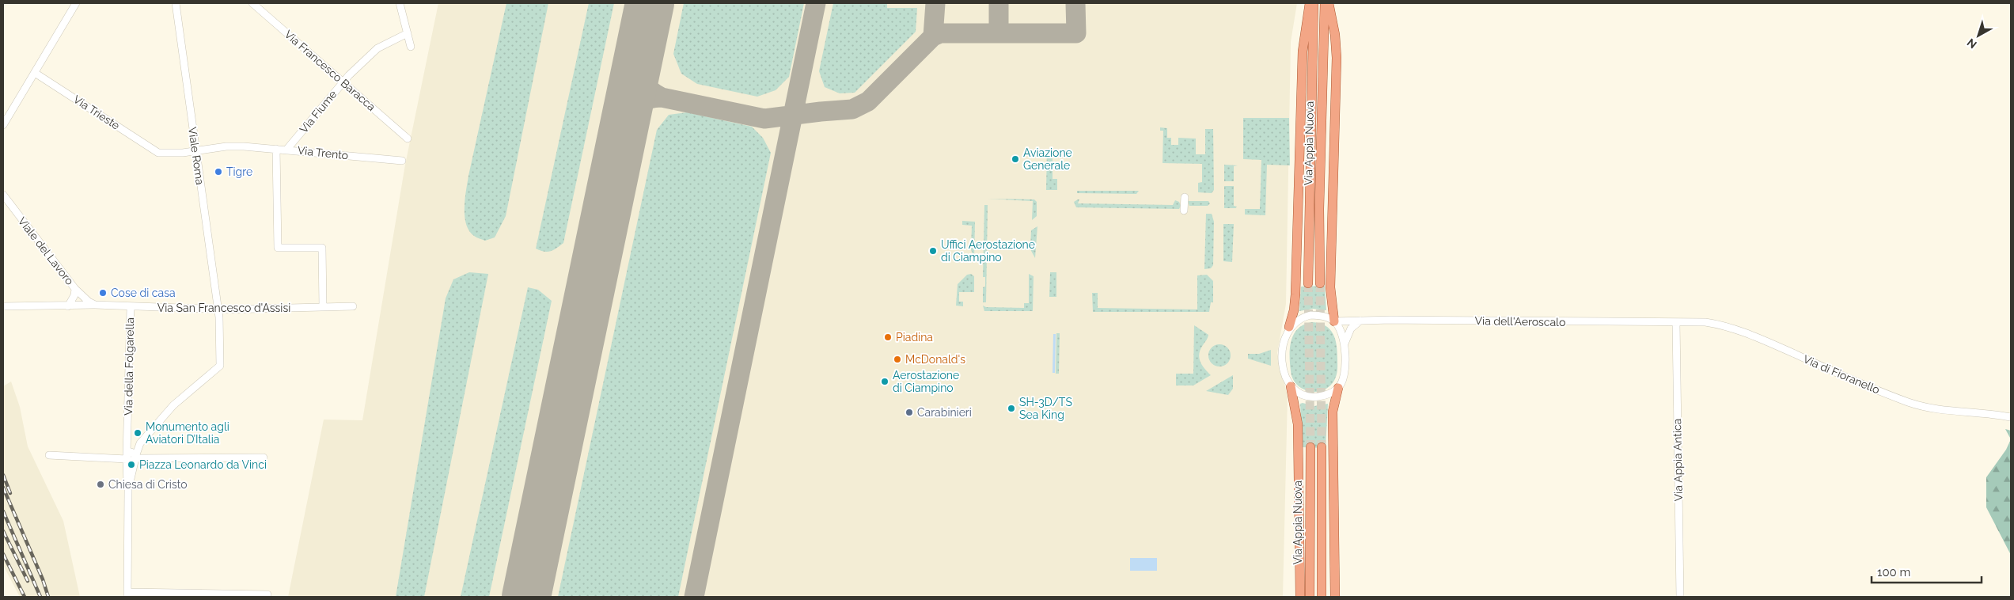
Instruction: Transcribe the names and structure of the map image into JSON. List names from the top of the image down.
{
  "streets": {
    "main road": ["Via Appia Nuova"],
    "street": [
      "Via Francesco Baracca",
      "Via Fiume",
      "Via Trieste",
      "Via Trento",
      "Viale Roma",
      "Viale del Lavoro",
      "Via San Francesco d'Assisi",
      "Via dell'Aeroscalo",
      "Via della Folgarella",
      "Via di Fioranello",
      "Via Appia Antica"
    ]
  },
  "crossings": [
    ["Via Francesco Baracca", "Via Fiume"],
    ["Via Fiume", "Via Trento"],
    ["Via Trieste", "Via Trento"],
    ["Via Trento", "Viale Roma"],
    ["Viale Roma", "Via San Francesco d'Assisi"],
    ["Via San Francesco d'Assisi", "Via della Folgarella"],
    ["Via dell'Aeroscalo", "Via di Fioranello"],
    ["Via dell'Aeroscalo", "Via Appia Antica"],
    ["Via di Fioranello", "Via Appia Antica"]
  ],
  "places": [
    "Aviazione Generale",
    "Tigre",
    "Uffici Aerostazione di Ciampino",
    "Cose di casa",
    "Piadina",
    "McDonald's",
    "Aerostazione di Ciampino",
    "SH-3D/TS Sea King",
    "Carabinieri",
    "Monumento agli Aviatori D’Italia",
    "Piazza Leonardo da Vinci",
    "Chiesa di Cristo"
  ],
  "scale_bar": "100 m",
  "north": "bottom left"
}
